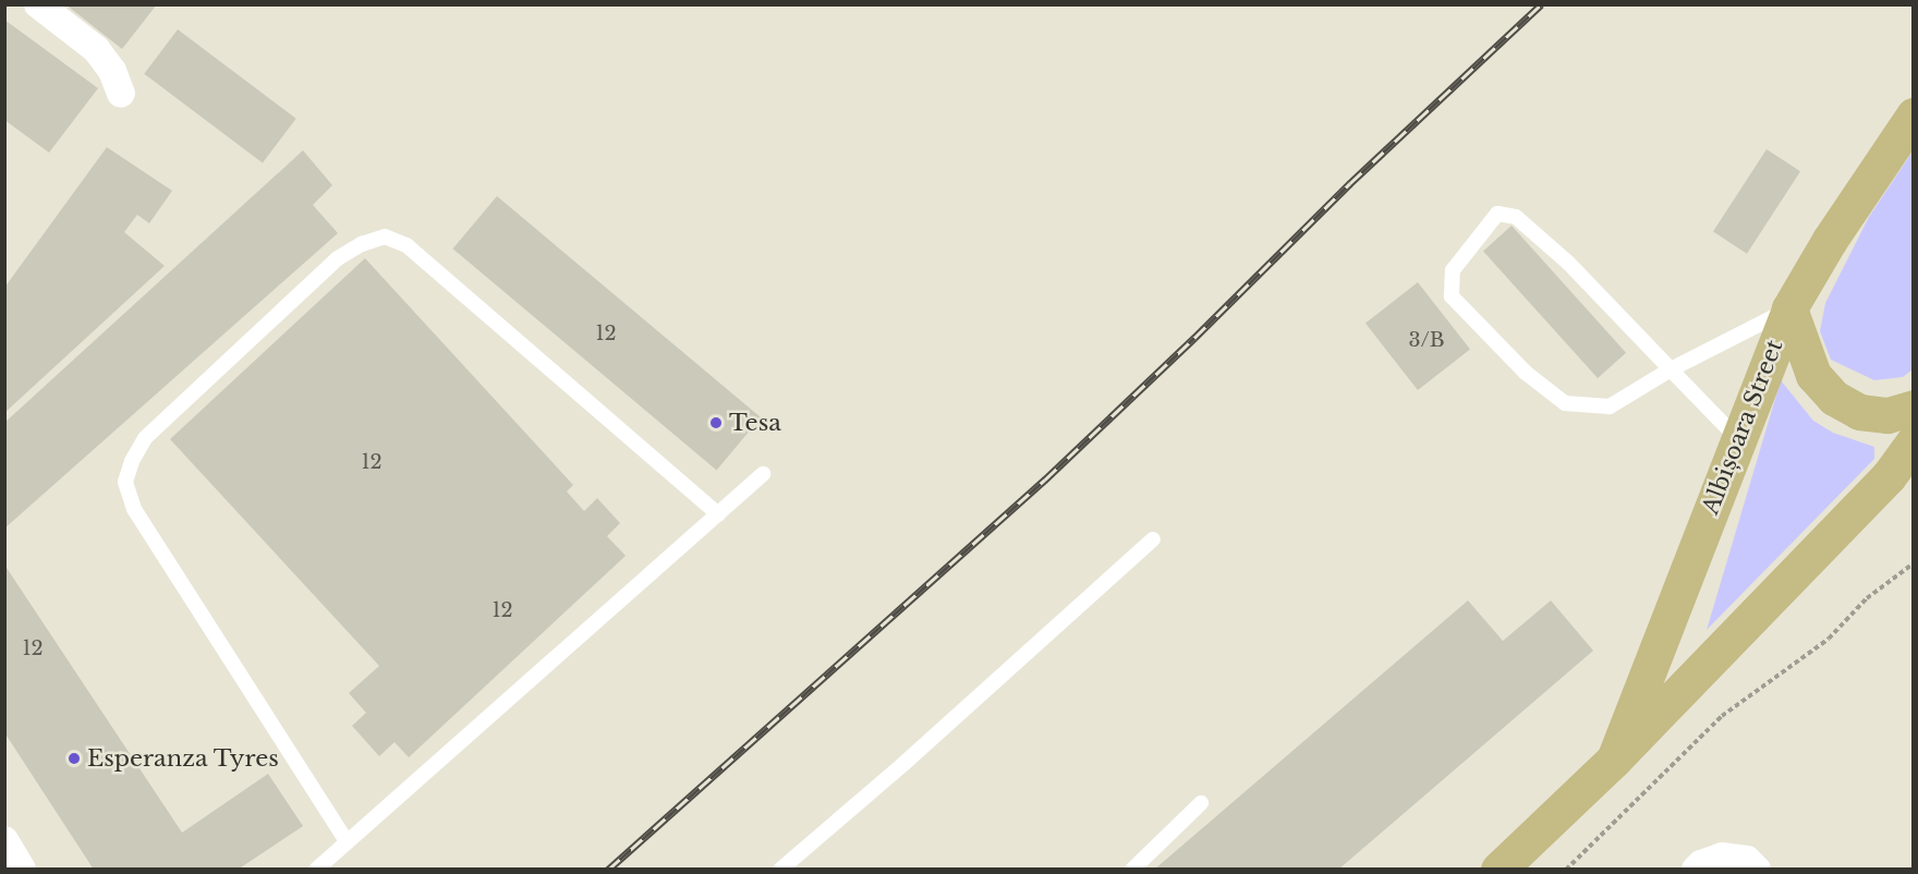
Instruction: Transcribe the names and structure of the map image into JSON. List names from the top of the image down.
{
  "streets": {
    "main road": ["Albișoara Street"]
  },
  "places": ["Tesa", "Esperanza Tyres"],
  "house_numbers": [
    "12",
    "3/B",
    "12",
    "12",
    "12"
  ]
}
